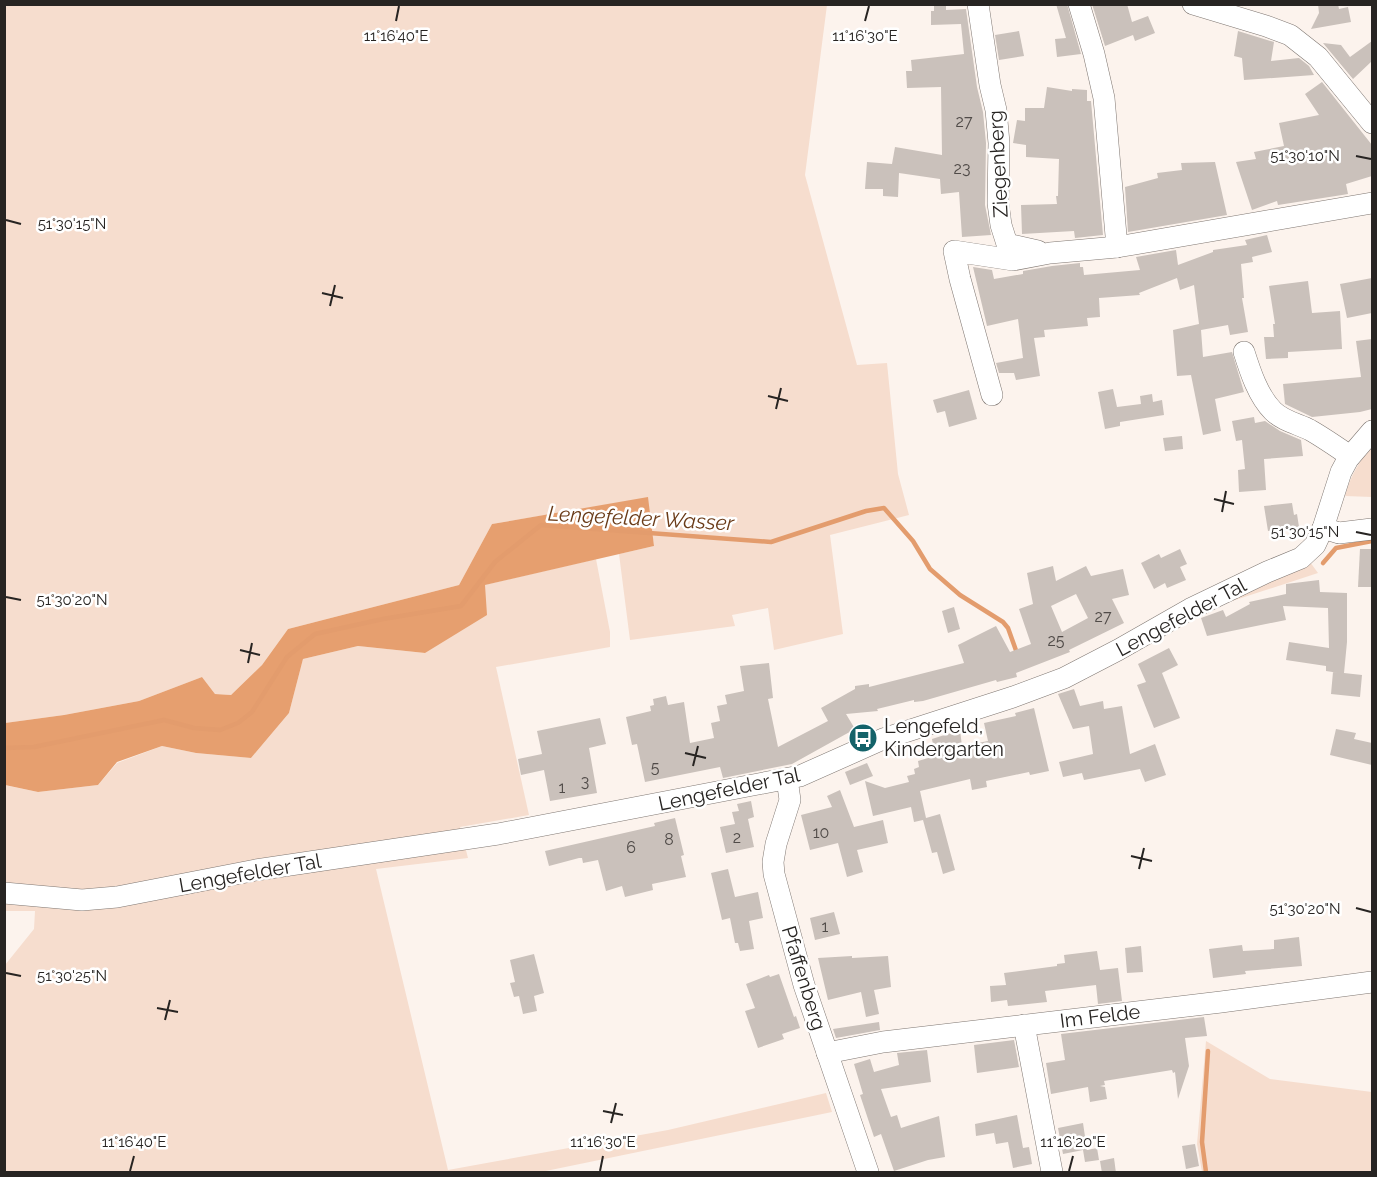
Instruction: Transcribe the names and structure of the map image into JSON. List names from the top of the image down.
{
  "streets": {
    "street": [
      "Ziegenberg",
      "Lengefelder Tal",
      "Pfaffenberg",
      "Im Felde"
    ]
  },
  "crossings": [
    ["Lengefelder Tal", "Pfaffenberg"],
    ["Pfaffenberg", "Im Felde"]
  ],
  "water": ["Lengefelder Wasser"],
  "places": {
    "bus stop": ["Lengefeld, Kindergarten"]
  },
  "house_numbers": [
    "27",
    "23",
    "27",
    "25",
    "5",
    "3",
    "1",
    "10",
    "2",
    "8",
    "6",
    "1"
  ],
  "coordinates": [
    "11°16'40\"E",
    "11°16'30\"E",
    "51°30'10\"N",
    "51°30'15\"N",
    "51°30'20\"N",
    "51°30'25\"N",
    "11°16'20\"E"
  ]
}
